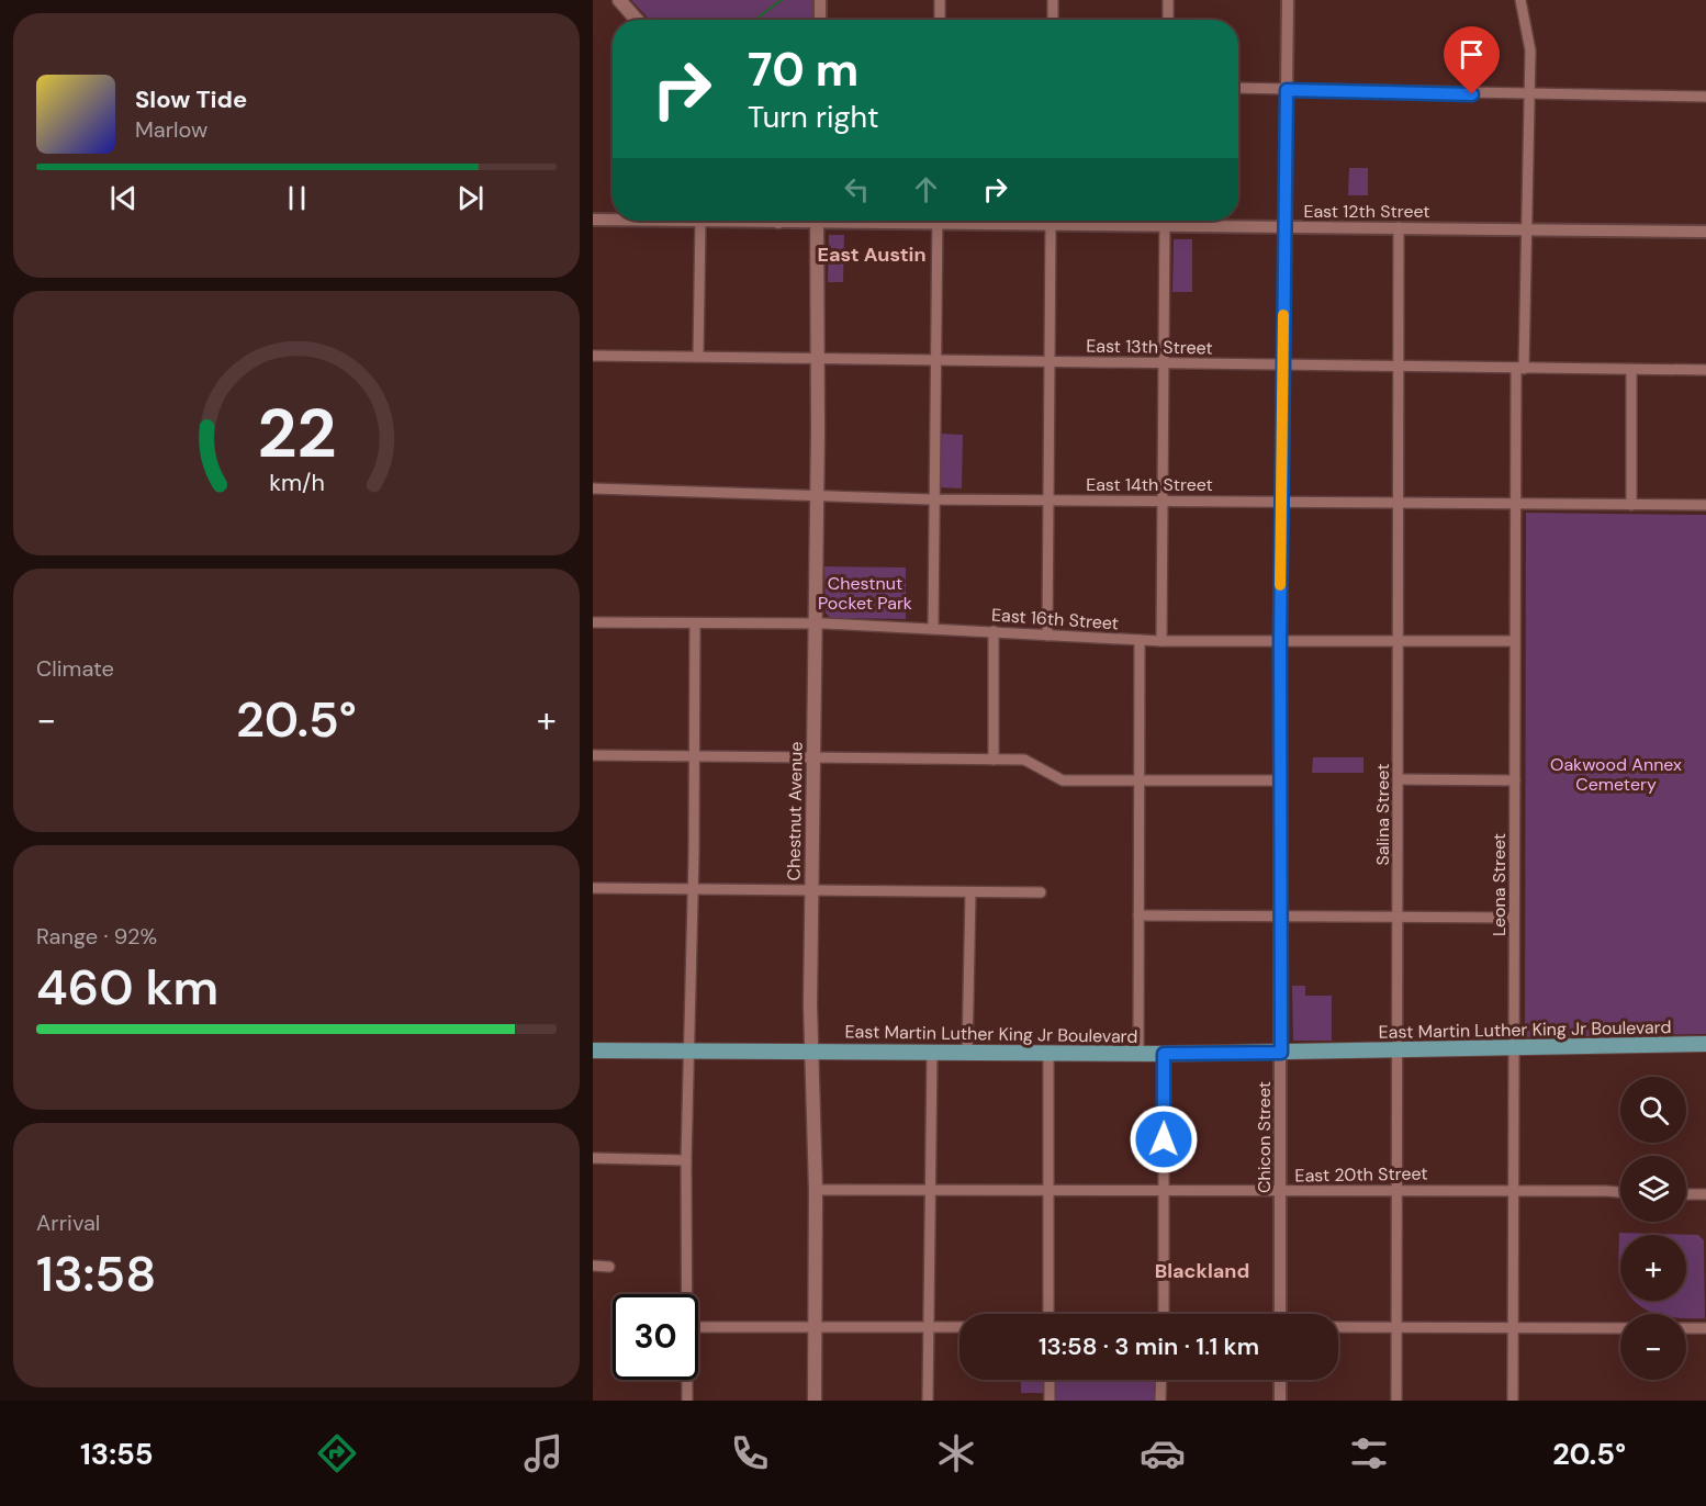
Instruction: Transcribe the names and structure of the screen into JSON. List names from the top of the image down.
{
  "streets": {
    "main road": ["Chestnut Avenue", "East Martin Luther King Jr Boulevard"],
    "street": [
      "East 12th Street",
      "East 13th Street",
      "East 14th Street",
      "East 16th Street",
      "Salina Street",
      "Leona Street",
      "Chicon Street",
      "East 20th Street"
    ]
  },
  "crossings": [
    ["East 12th Street", "Salina Street"],
    ["East 12th Street", "Leona Street"],
    ["East 12th Street", "Chicon Street"],
    ["East 13th Street", "Chestnut Avenue"],
    ["East 13th Street", "Salina Street"],
    ["East 13th Street", "Leona Street"],
    ["East 13th Street", "Chicon Street"],
    ["East 14th Street", "Chestnut Avenue"],
    ["East 14th Street", "Salina Street"],
    ["East 14th Street", "Leona Street"],
    ["East 14th Street", "Chicon Street"],
    ["East 16th Street", "Chestnut Avenue"],
    ["East 16th Street", "Salina Street"],
    ["East 16th Street", "Leona Street"],
    ["East 16th Street", "Chicon Street"],
    ["Chestnut Avenue", "East Martin Luther King Jr Boulevard"],
    ["Chestnut Avenue", "East 20th Street"],
    ["Salina Street", "East Martin Luther King Jr Boulevard"],
    ["Salina Street", "East 20th Street"],
    ["Leona Street", "East Martin Luther King Jr Boulevard"],
    ["Leona Street", "East 20th Street"],
    ["East Martin Luther King Jr Boulevard", "Chicon Street"],
    ["Chicon Street", "East 20th Street"]
  ],
  "districts": ["East Austin", "Blackland"],
  "parks": ["Chestnut Pocket Park", "Oakwood Annex Cemetery"],
  "page": {
    "turn": ["70 m", "Turn right"],
    "song": ["Slow Tide", "Marlow"],
    "tile": [
      "Climate",
      ["Range · 92%", "460 km"],
      ["Arrival", "13:58"]
    ],
    "heat": ["−", "20.5°", "+"],
    "map_buttons": ["+", "−"],
    "limit": "30",
    "trip": "13:58 · 3 min · 1.1 km",
    "tabs": ["13:55", "20.5°"],
    "gauge": ["22", "km/h"]
  }
}
